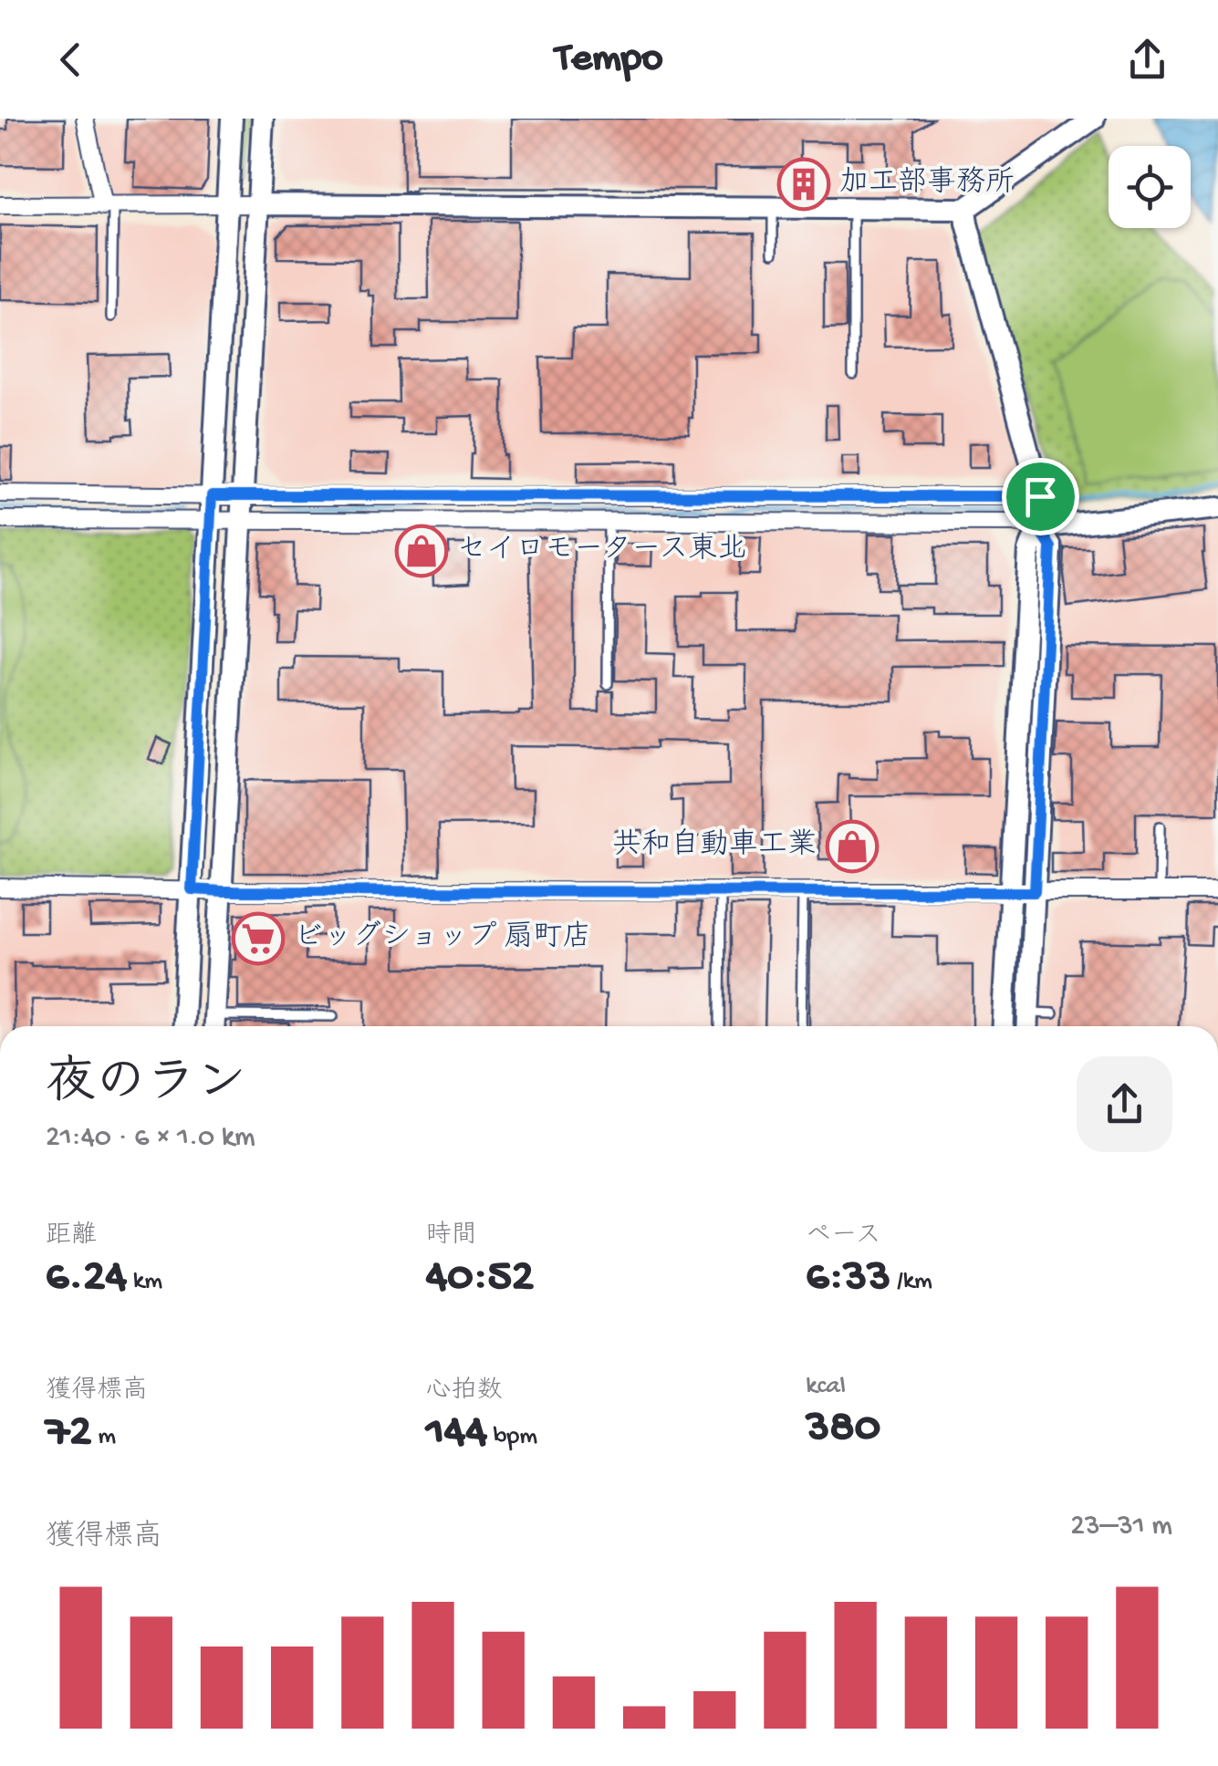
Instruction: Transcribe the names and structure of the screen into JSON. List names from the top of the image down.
{
  "places": {
    "building": ["加工部事務所"],
    "shop": ["セイロモータース東北", "共和自動車工業"],
    "supermarket": ["ビッグショップ 扇町店"]
  },
  "page": {
    "header": "Tempo",
    "heading": ["夜のラン", "21:40 · 6 × 1.0 km"],
    "stats": [
      ["距離", "6.24 km"],
      ["時間", "40:52"],
      ["ペース", "6:33 /km"],
      ["獲得標高", "72 m"],
      ["心拍数", "144 bpm"],
      ["kcal", "380"]
    ],
    "chart": ["獲得標高", "23–31 m"]
  }
}
